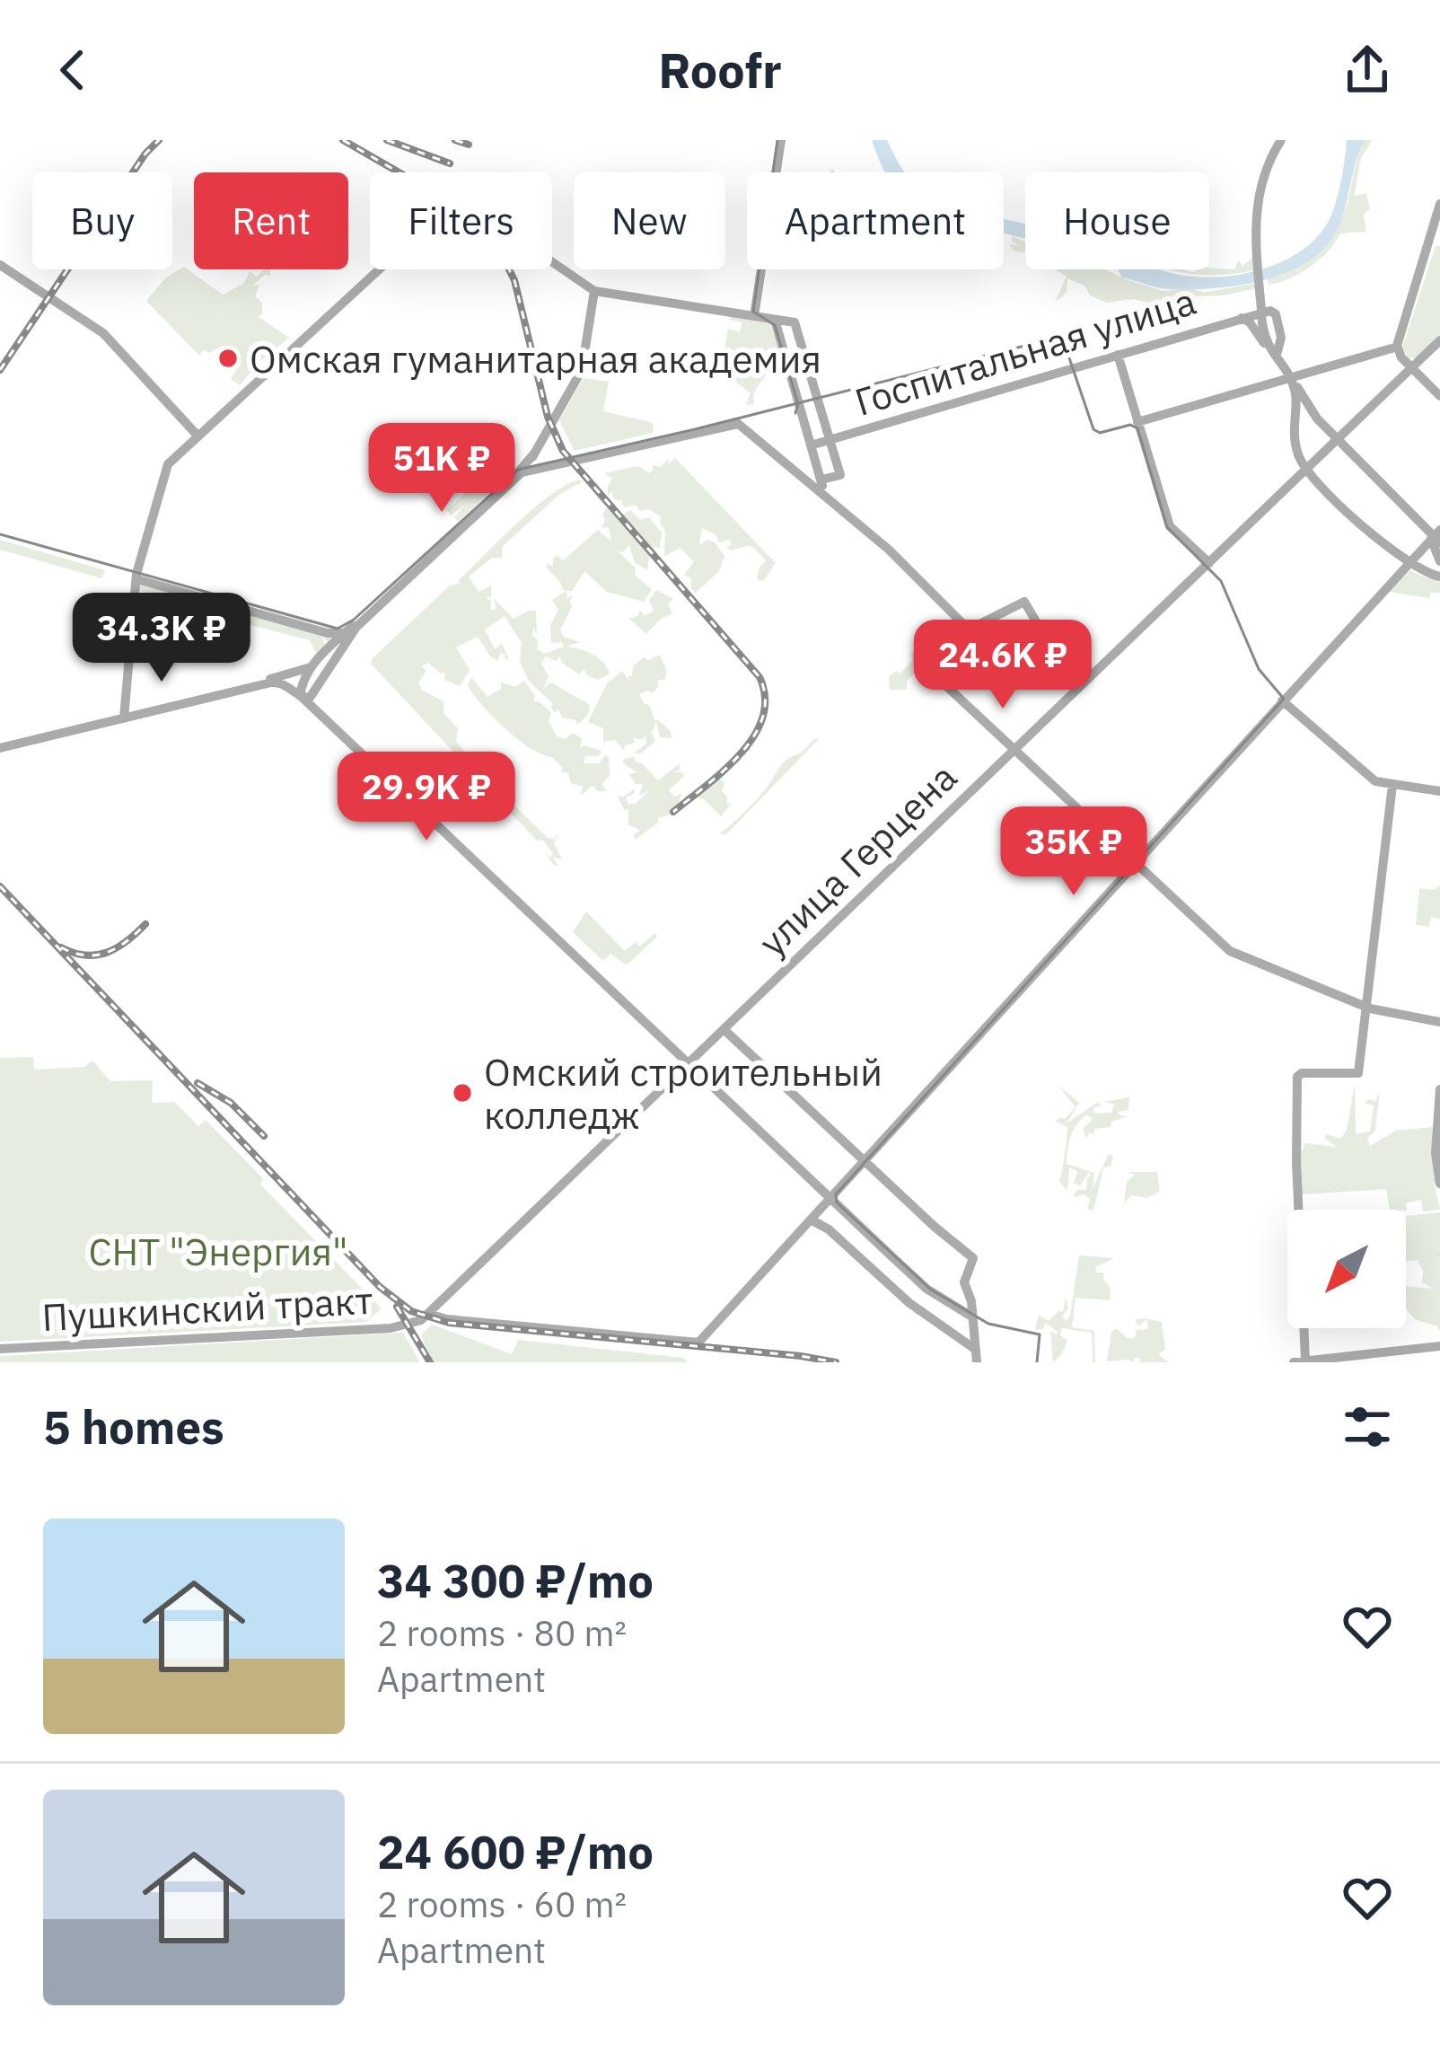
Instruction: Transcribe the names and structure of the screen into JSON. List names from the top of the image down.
{
  "streets": {
    "main road": ["Госпитальная улица", "улица Герцена", "Пушкинский тракт"]
  },
  "crossings": [
    ["улица Герцена", "Пушкинский тракт"]
  ],
  "parks": ["СНТ \"Энергия\""],
  "places": ["Омская гуманитарная академия", "Омский строительный колледж"],
  "north": "bottom left",
  "page": {
    "header": "Roofr",
    "chip": [
      "Buy",
      "Rent",
      "Filters",
      "New",
      "Apartment",
      "House"
    ],
    "price": [
      "51K ₽",
      "34.3K ₽",
      "24.6K ₽",
      "29.9K ₽",
      "35K ₽"
    ],
    "heading": "5 homes",
    "list": [
      {
        "name": "34 300 ₽/mo",
        "note": "2 rooms · 80 m² · Apartment"
      },
      {
        "name": "24 600 ₽/mo",
        "note": "2 rooms · 60 m² · Apartment"
      }
    ]
  }
}
